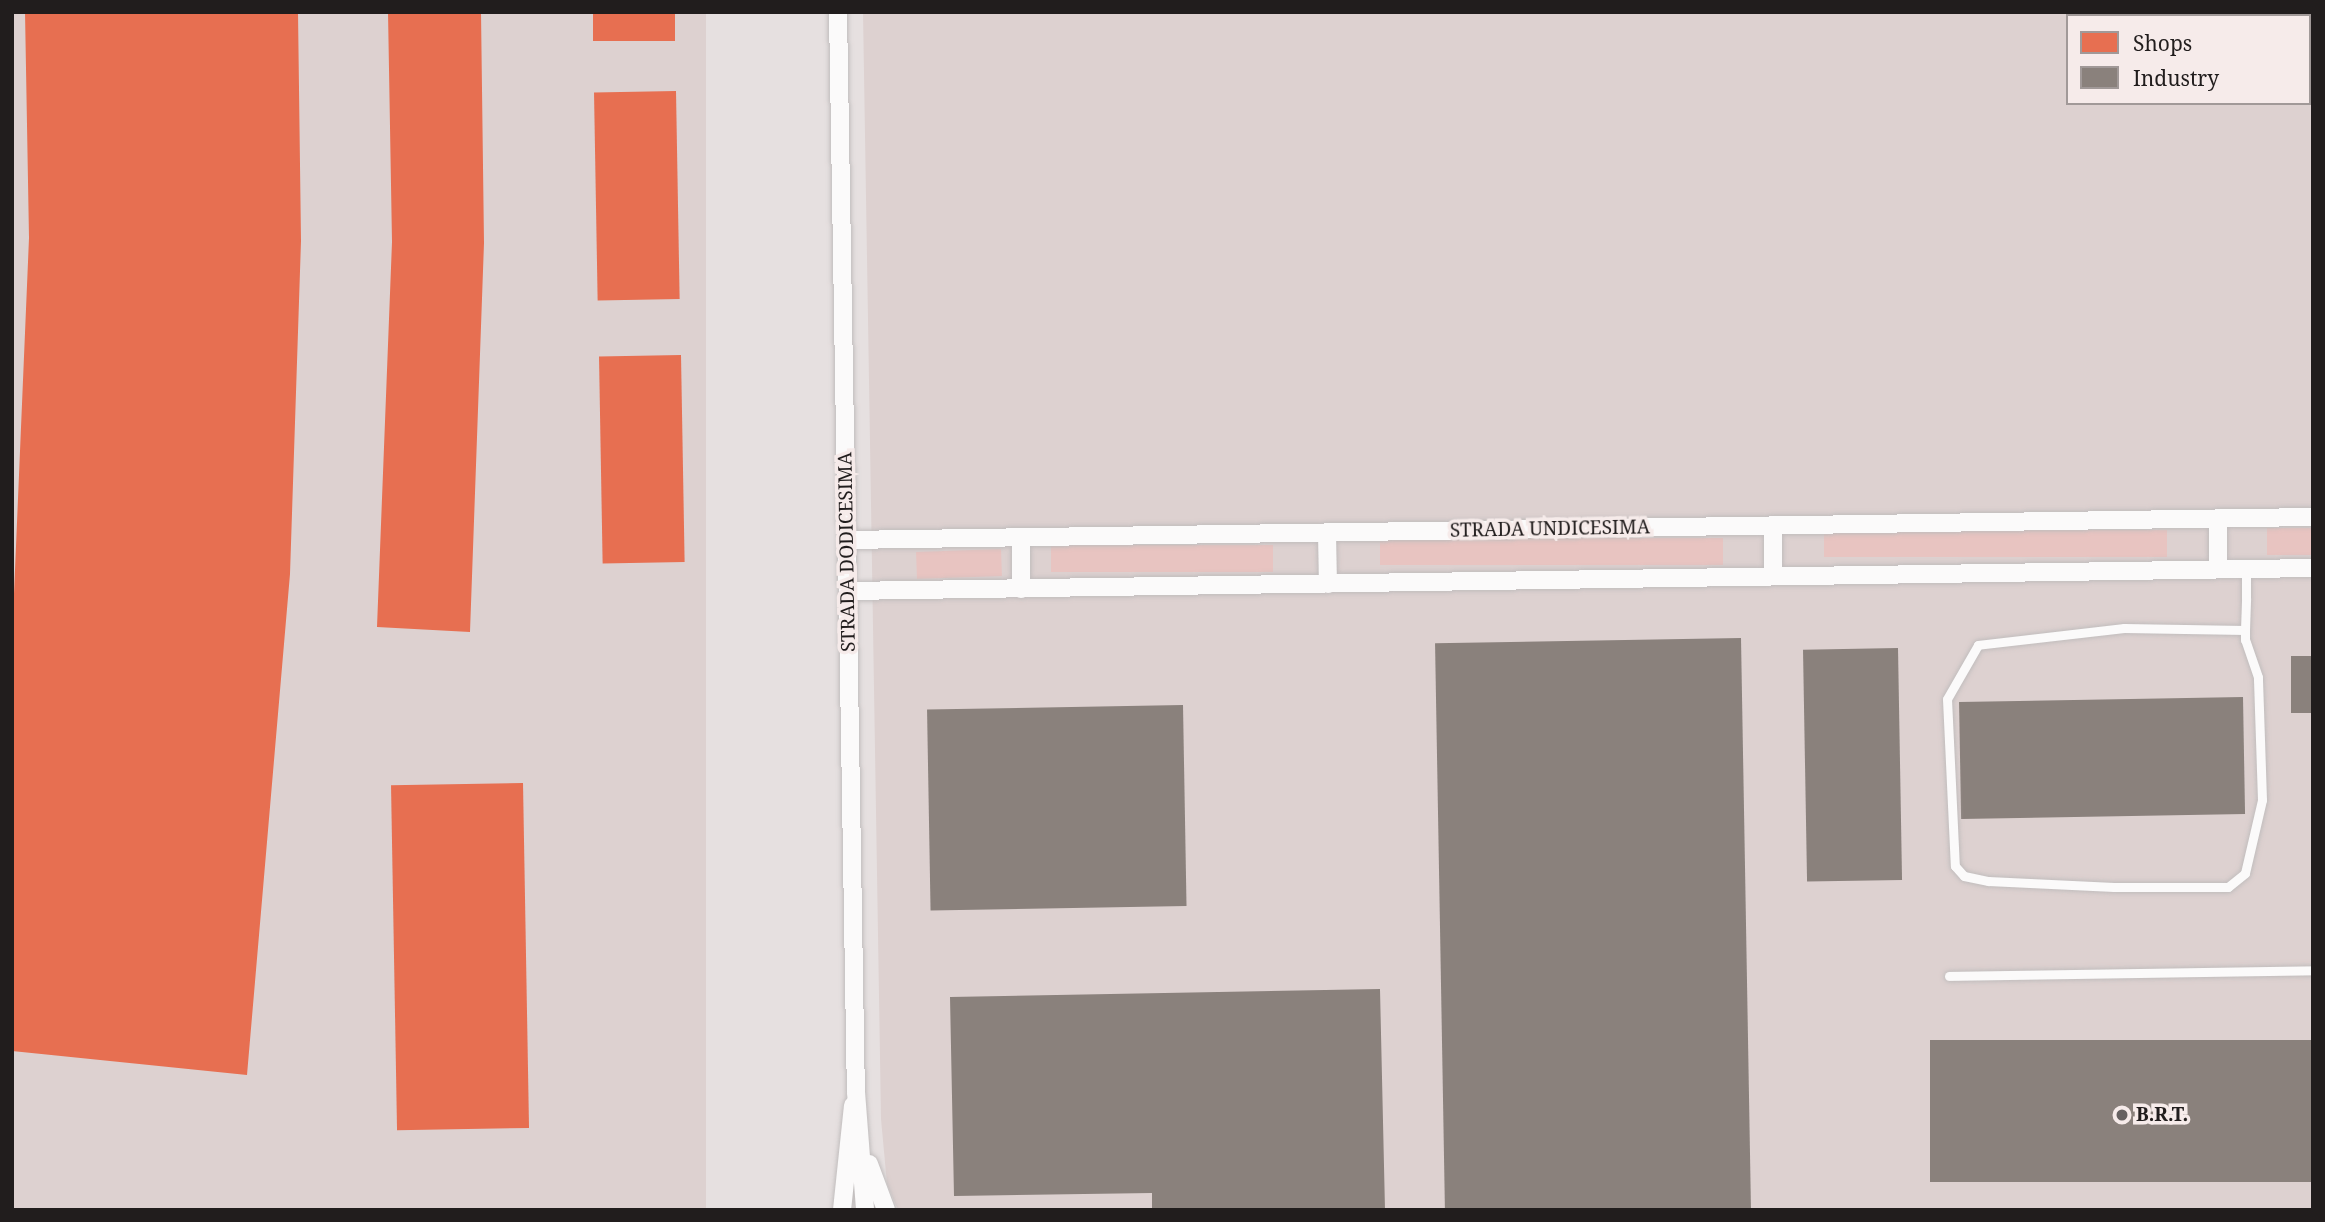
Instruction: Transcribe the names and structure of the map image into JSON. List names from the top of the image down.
{
  "streets": {
    "street": ["STRADA UNDICESIMA", "STRADA DODICESIMA"]
  },
  "crossings": [
    ["STRADA UNDICESIMA", "STRADA DODICESIMA"]
  ],
  "places": ["B.R.T."],
  "legend": ["Shops", "Industry"]
}
